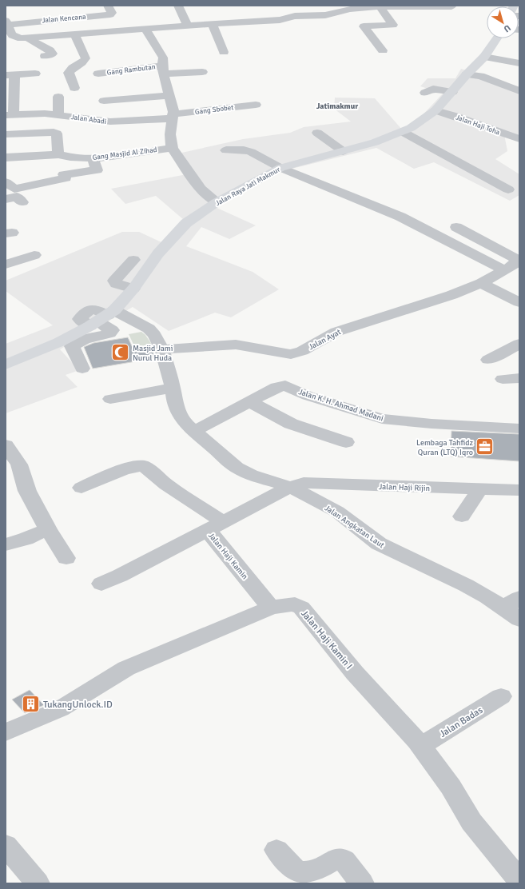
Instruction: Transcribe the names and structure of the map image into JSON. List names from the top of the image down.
{
  "streets": {
    "main road": ["Jalan Raya Jati Makmur"],
    "street": [
      "Jalan Kencana",
      "Gang Rambutan",
      "Gang Sbobet",
      "Jalan Abadi",
      "Jalan Haji Toha",
      "Gang Masjid Al Zihad",
      "Jalan Ayat",
      "Jalan K. H. Ahmad Madani",
      "Jalan Haji Rijin",
      "Jalan Angkatan Laut",
      "Jalan Haji Kamin",
      "Jalan Haji Kamin I",
      "Jalan Badas"
    ]
  },
  "crossings": [
    ["Gang Sbobet", "Jalan Abadi"],
    ["Jalan Haji Toha", "Jalan Raya Jati Makmur"],
    ["Jalan Raya Jati Makmur", "Jalan Angkatan Laut"],
    ["Jalan Ayat", "Jalan Angkatan Laut"],
    ["Jalan K. H. Ahmad Madani", "Jalan Angkatan Laut"],
    ["Jalan Haji Rijin", "Jalan Angkatan Laut"],
    ["Jalan Haji Kamin", "Jalan Haji Kamin I"],
    ["Jalan Haji Kamin I", "Jalan Badas"]
  ],
  "districts": ["Jatimakmur"],
  "places": {
    "mosque": ["Masjid Jami Nurul Huda"],
    "office": ["Lembaga Tahfidz Quran (LTQ) Iqro"],
    "building": ["TukangUnlock.ID"]
  },
  "north": "bottom right"
}
